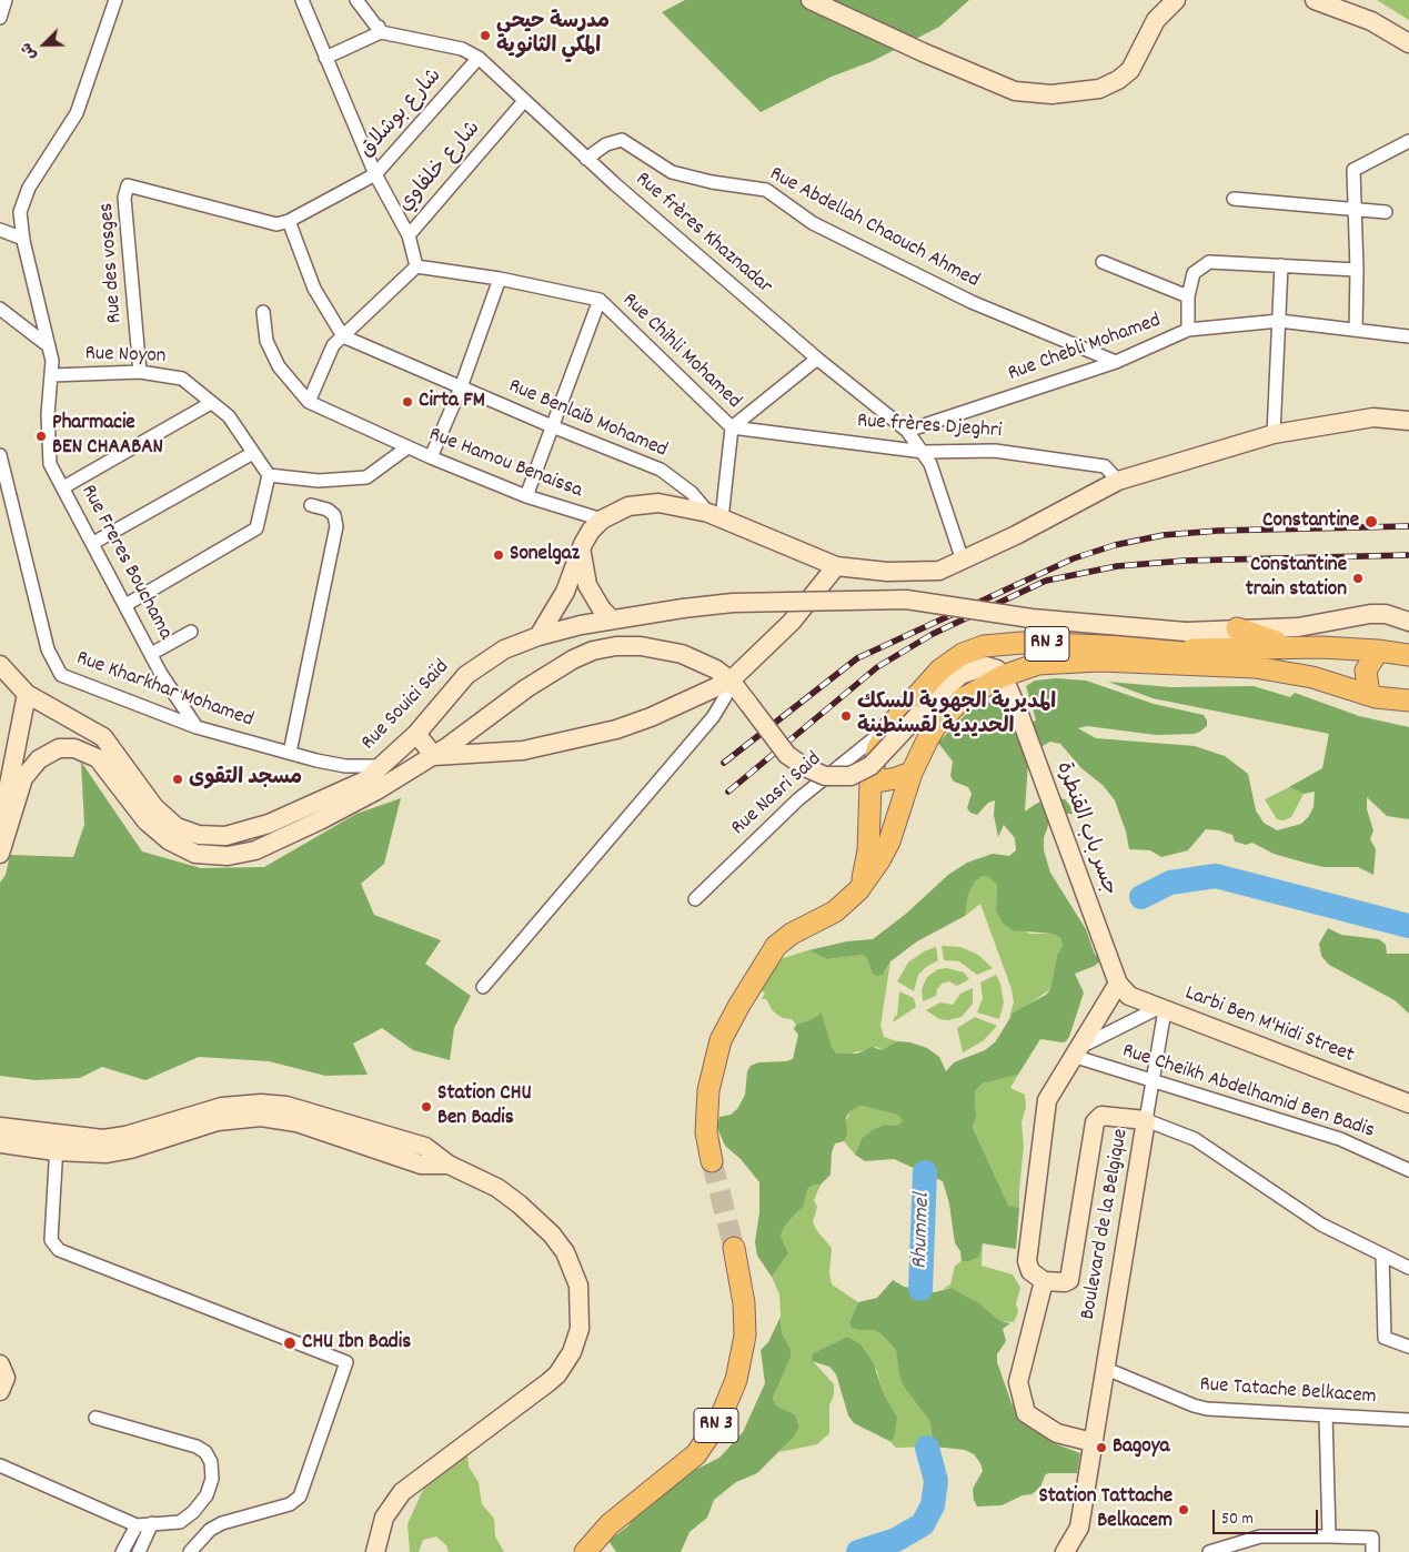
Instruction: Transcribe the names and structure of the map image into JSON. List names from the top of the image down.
{
  "streets": {
    "main road": [
      "RN 3",
      "Rue Souici Saïd",
      "جسر باب القنطرة",
      "Larbi Ben M'Hidi Street",
      "Boulevard de la Belgique"
    ],
    "street": [
      "شارع بوشلاق",
      "شارع خلفاوي",
      "Rue Abdellah Chaouch Ahmed",
      "Rue frères Khaznadar",
      "Rue des vosges",
      "Rue Chebli Mohamed",
      "Rue Chihli Mohamed",
      "Rue Noyon",
      "Rue Benlaib Mohamed",
      "Rue frères Djeghri",
      "Rue Hamou Benaissa",
      "Rue Freres Bouchama",
      "Rue Kharkhar Mohamed",
      "Rue Nasri Said",
      "Rue Cheikh Abdelhamid Ben Badis",
      "Rue Tatache Belkacem"
    ]
  },
  "crossings": [
    ["شارع بوشلاق", "Rue frères Khaznadar"],
    ["شارع بوشلاق", "Rue des vosges"],
    ["شارع خلفاوي", "Rue frères Khaznadar"],
    ["شارع خلفاوي", "Rue Chihli Mohamed"],
    ["Rue Abdellah Chaouch Ahmed", "Rue frères Khaznadar"],
    ["Rue Abdellah Chaouch Ahmed", "Rue Chebli Mohamed"],
    ["Rue frères Khaznadar", "Rue Chebli Mohamed"],
    ["Rue frères Khaznadar", "Rue frères Djeghri"],
    ["Rue des vosges", "Rue Noyon"],
    ["Rue Chihli Mohamed", "Rue Benlaib Mohamed"],
    ["Rue Chihli Mohamed", "Rue frères Djeghri"],
    ["Rue Noyon", "Rue Freres Bouchama"],
    ["Rue Freres Bouchama", "Rue Kharkhar Mohamed"],
    ["RN 3", "Rue Nasri Said"],
    ["RN 3", "جسر باب القنطرة"],
    ["Rue Kharkhar Mohamed", "Rue Souici Saïd"],
    ["جسر باب القنطرة", "Larbi Ben M'Hidi Street"],
    ["Boulevard de la Belgique", "Rue Tatache Belkacem"]
  ],
  "water": ["Rhummel"],
  "places": [
    "مدرسة حيحي المكي الثانوية",
    "Cirta FM",
    "Pharmacie BEN CHAABAN",
    "Constantine",
    "Sonelgaz",
    "Constantine train station",
    "المديرية الجهوية للسكك الحديدية لقسنطينة",
    "مسجد التقوى",
    "Station CHU Ben Badis",
    "CHU Ibn Badis",
    "Bagoya",
    "Station Tattache Belkacem"
  ],
  "scale_bar": "50 m",
  "north": "bottom left"
}
